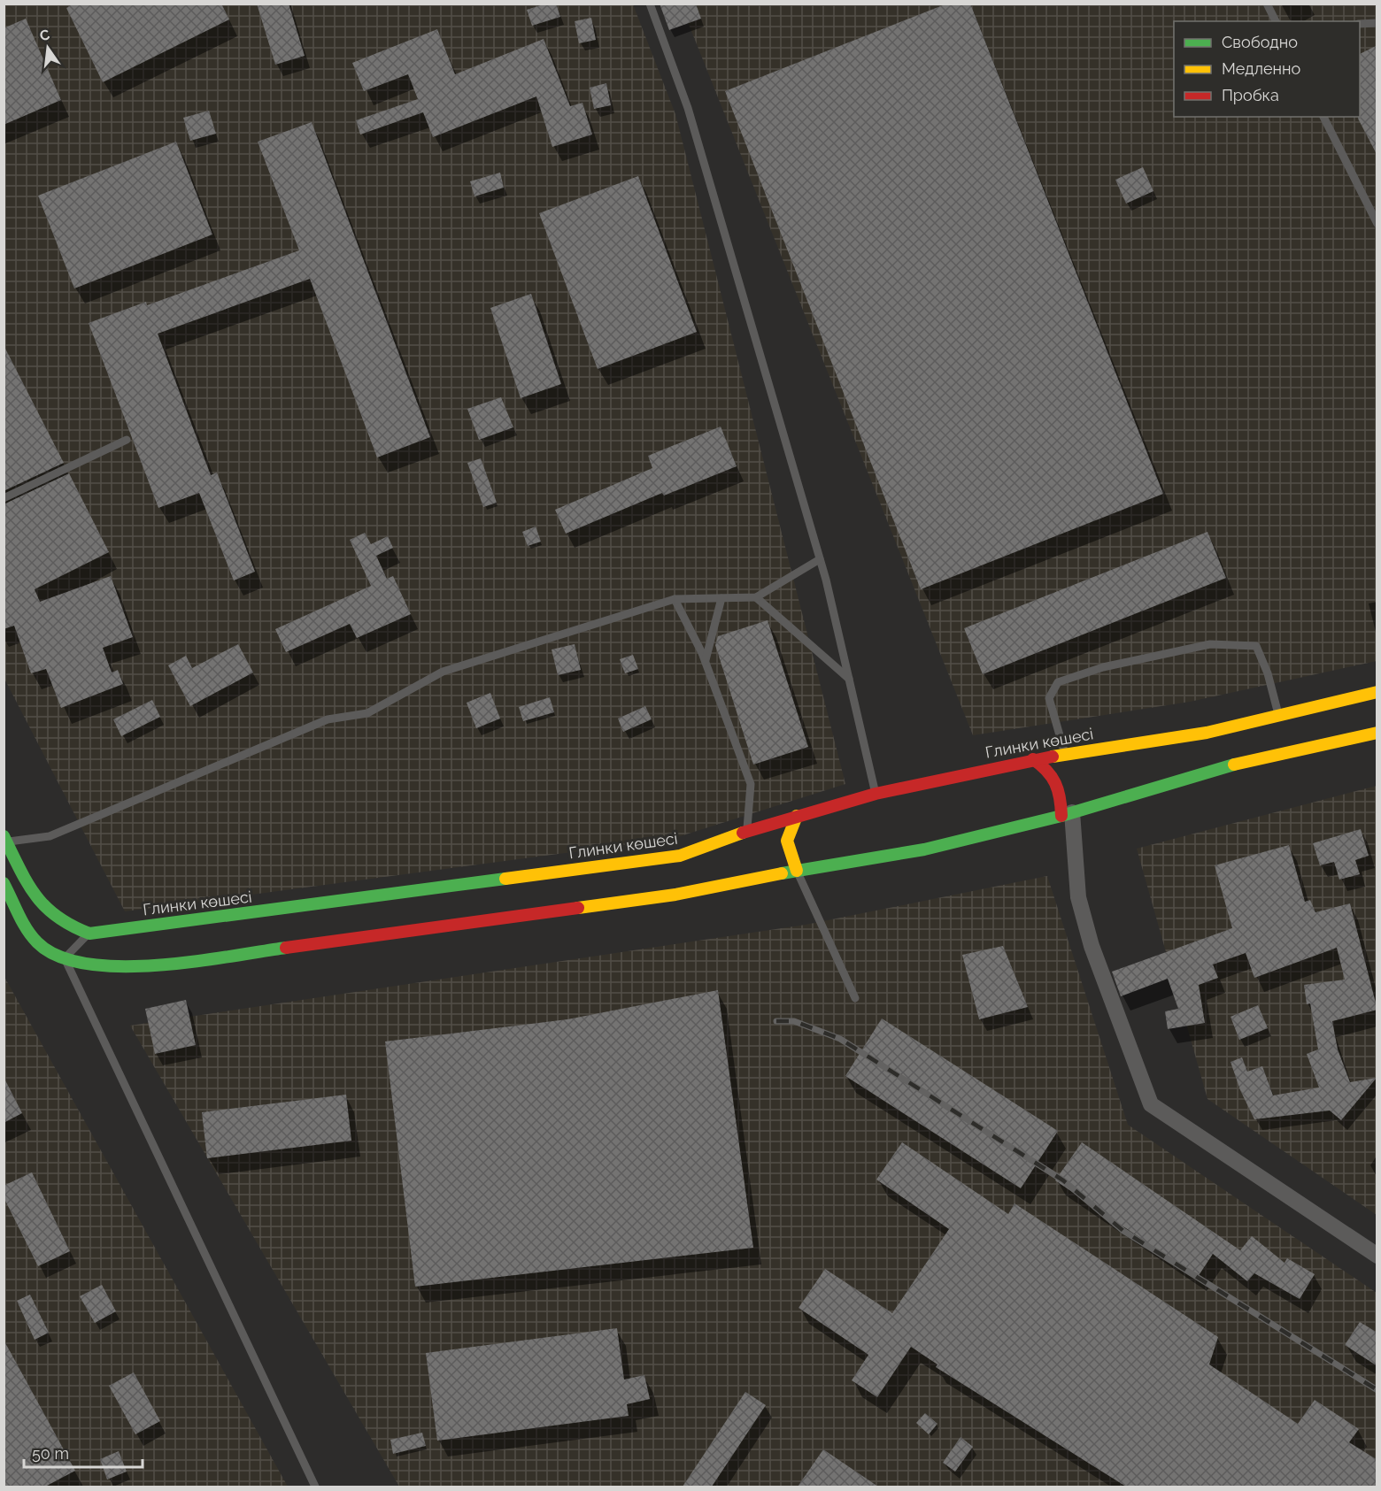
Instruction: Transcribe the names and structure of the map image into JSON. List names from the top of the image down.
{
  "streets": {
    "main road": ["Глинки көшесі"]
  },
  "legend": ["Свободно", "Медленно", "Пробка"],
  "scale_bar": "50 m",
  "north": "top"
}
